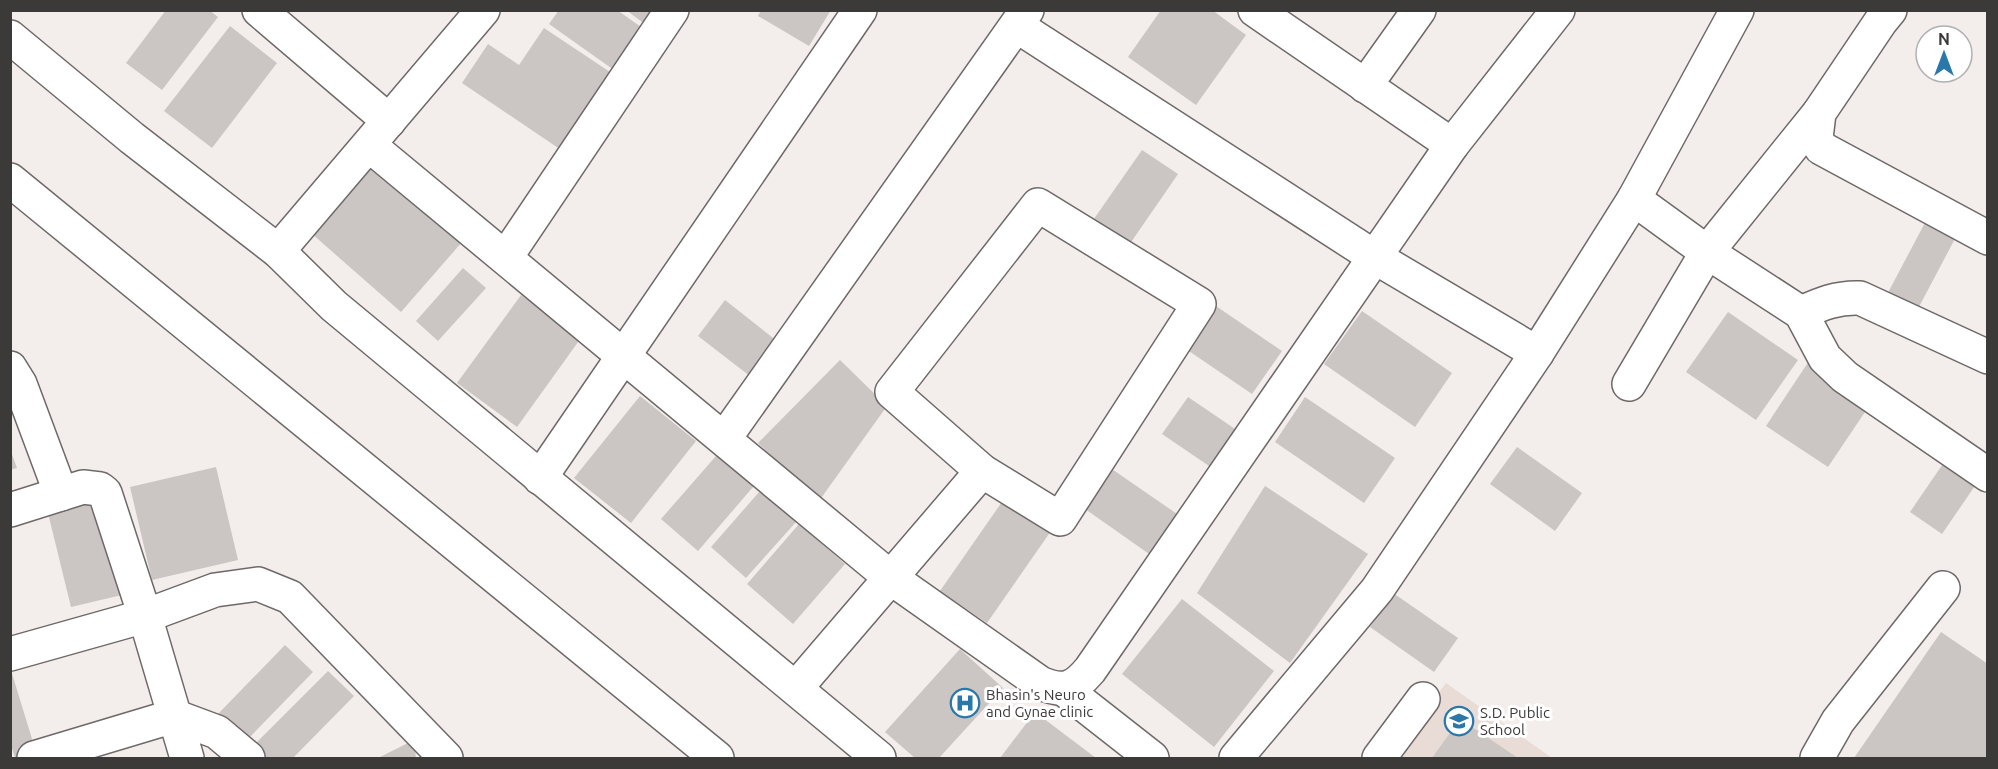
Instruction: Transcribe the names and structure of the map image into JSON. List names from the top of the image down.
{
  "places": {
    "hospital": ["Bhasin's Neuro and Gynae clinic"],
    "school or university": ["S.D. Public School"]
  },
  "north": "top"
}
